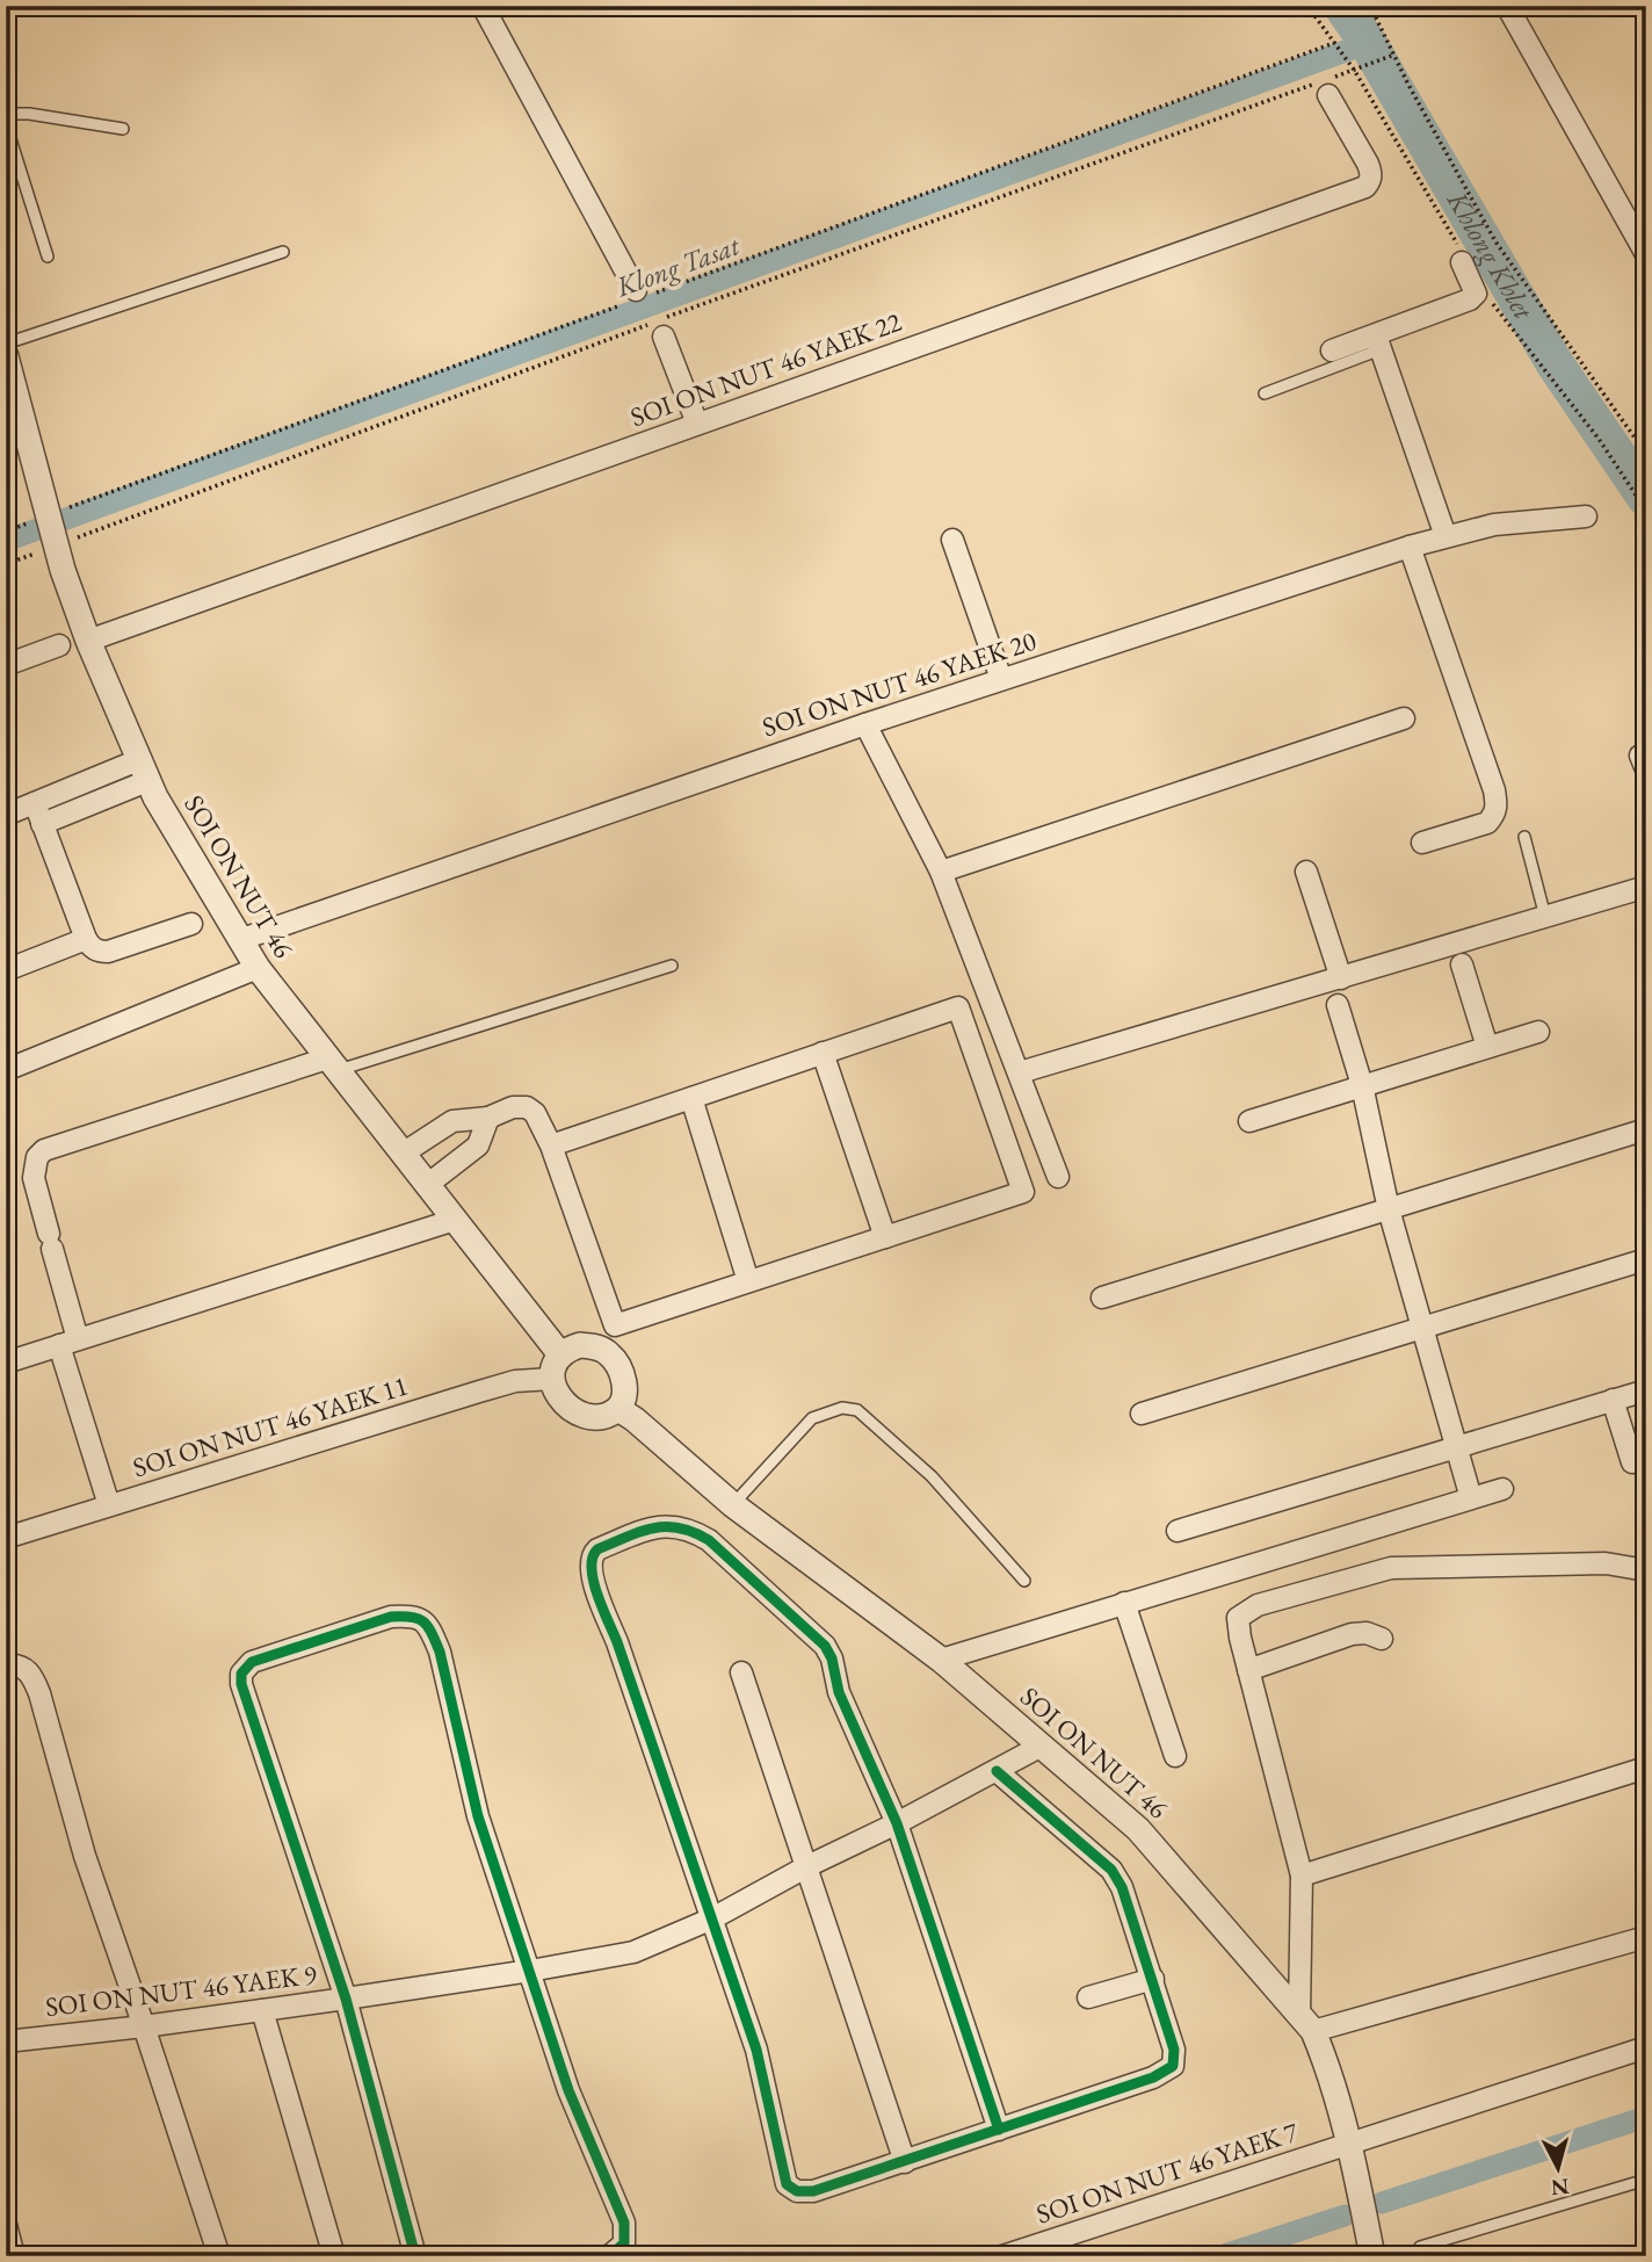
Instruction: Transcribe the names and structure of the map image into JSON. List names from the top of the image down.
{
  "streets": {
    "street": [
      "SOI ON NUT 46 YAEK 22",
      "SOI ON NUT 46 YAEK 20",
      "SOI ON NUT 46",
      "SOI ON NUT 46 YAEK 11",
      "SOI ON NUT 46 YAEK 9",
      "SOI ON NUT 46 YAEK 7"
    ]
  },
  "crossings": [
    ["SOI ON NUT 46 YAEK 22", "SOI ON NUT 46"],
    ["SOI ON NUT 46 YAEK 20", "SOI ON NUT 46"],
    ["SOI ON NUT 46", "SOI ON NUT 46 YAEK 11"],
    ["SOI ON NUT 46", "SOI ON NUT 46 YAEK 9"],
    ["SOI ON NUT 46", "SOI ON NUT 46 YAEK 7"]
  ],
  "water": ["Khlong Khlet", "Klong Tasat"],
  "north": "bottom"
}
